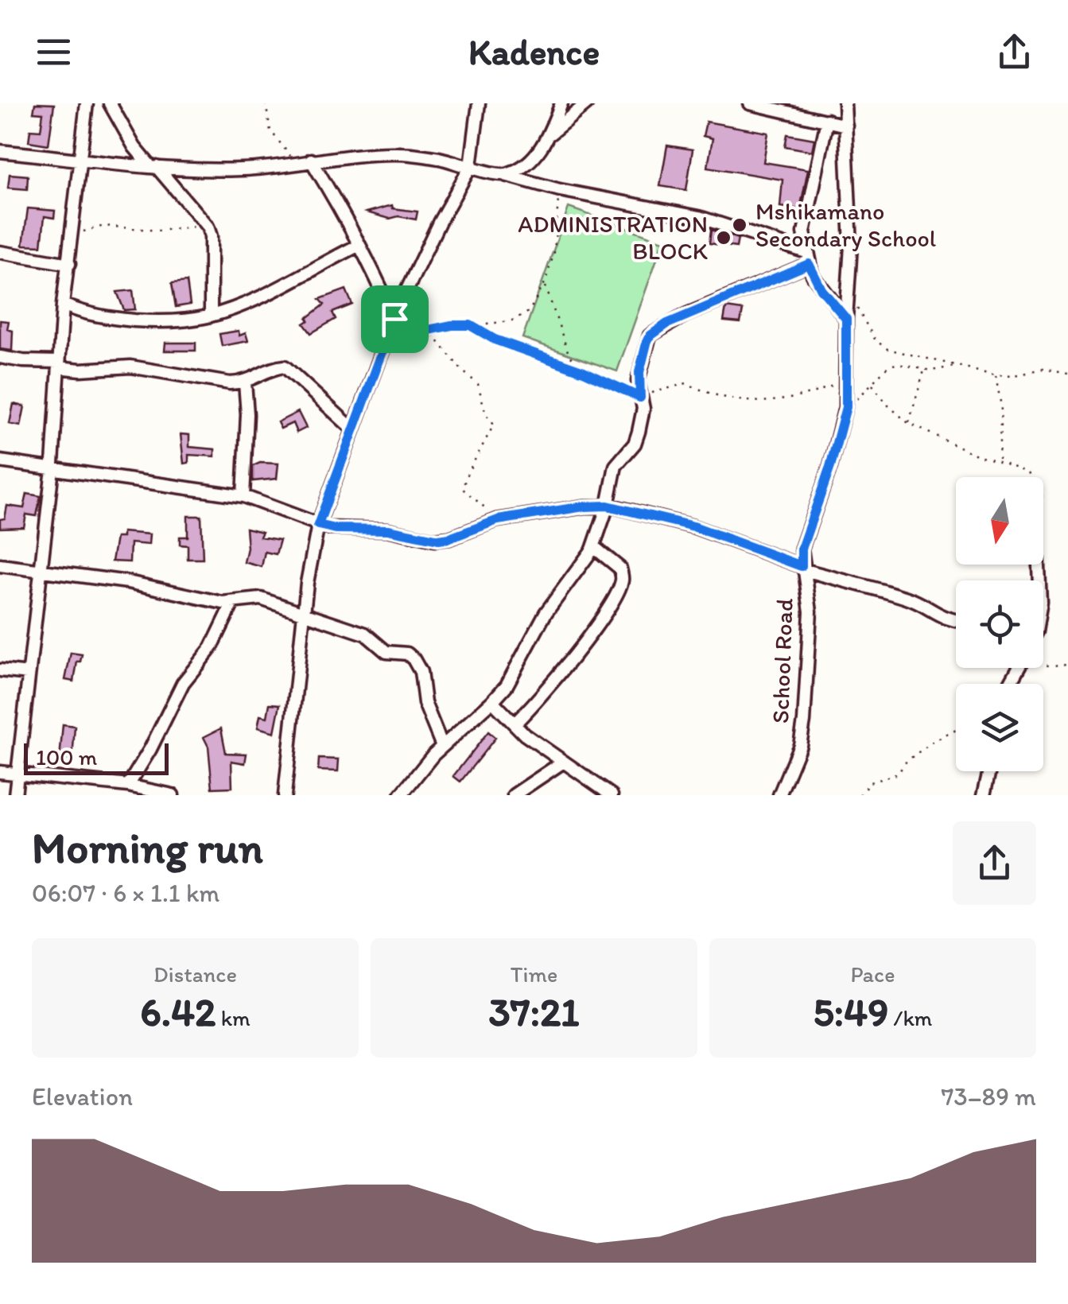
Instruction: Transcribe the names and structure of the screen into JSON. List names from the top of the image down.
{
  "streets": {
    "street": ["School Road"]
  },
  "places": ["Mshikamano Secondary School", "ADMINISTRATION BLOCK"],
  "scale_bar": "100 m",
  "north": "bottom",
  "page": {
    "header": "Kadence",
    "scale": "100 m",
    "heading": ["Morning run", "06:07 · 6 × 1.1 km"],
    "stats": [
      ["Distance", "6.42 km"],
      ["Time", "37:21"],
      ["Pace", "5:49 /km"]
    ],
    "chart": ["Elevation", "73–89 m"]
  }
}
